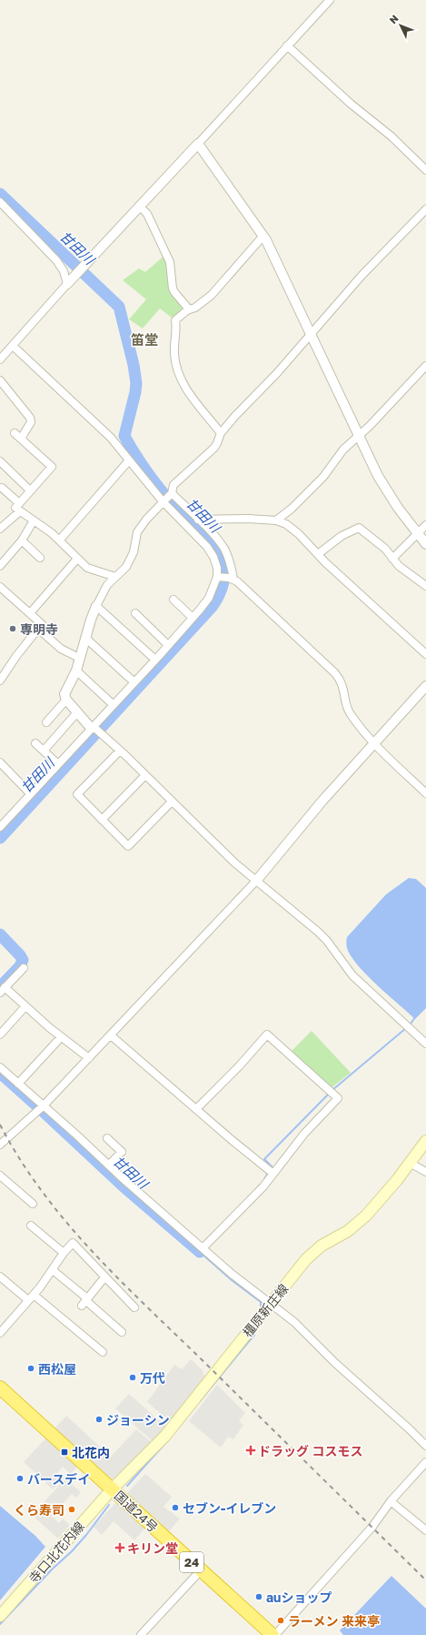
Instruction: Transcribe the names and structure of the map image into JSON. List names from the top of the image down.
{
  "streets": {
    "highway": ["国道24号", "24"],
    "main road": ["橿原新庄線", "寺口北花内線"]
  },
  "crossings": [
    ["橿原新庄線", "国道24号"],
    ["橿原新庄線", "寺口北花内線"],
    ["国道24号", "寺口北花内線"]
  ],
  "districts": ["笛堂"],
  "water": ["甘田川"],
  "places": {
    "other": [
      "専明寺",
      "西松屋",
      "万代",
      "ジョーシン",
      "バースデイ",
      "セブン-イレブン",
      "くら寿司",
      "auショップ",
      "ラーメン 来来亭"
    ],
    "health": ["ドラッグ コスモス", "キリン堂"],
    "transit": ["北花内"]
  },
  "north": "top left"
}
